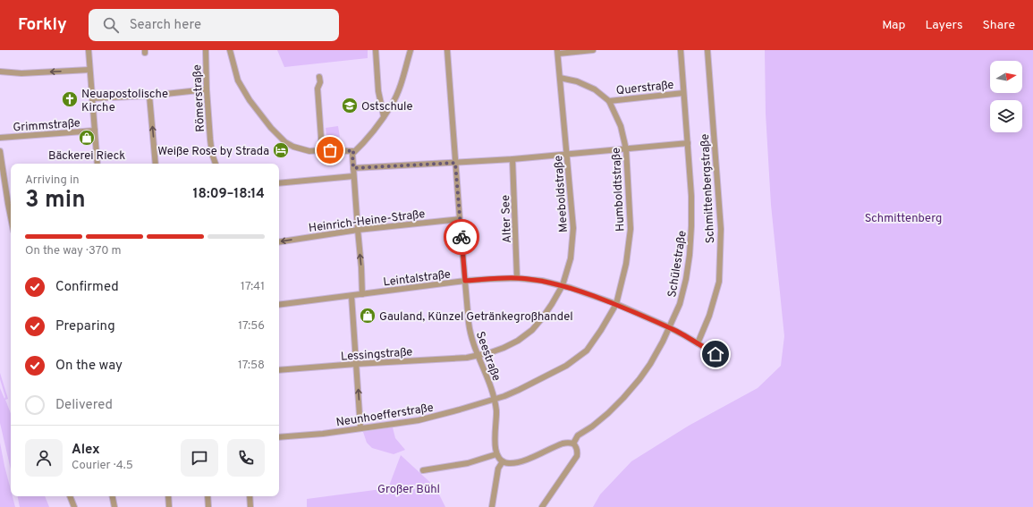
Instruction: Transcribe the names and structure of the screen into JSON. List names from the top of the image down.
{
  "streets": {
    "street": [
      "Querstraße",
      "Römerstraße",
      "Grimmstraße",
      "Schmittenbergstraße",
      "Humboldtstraße",
      "Meeboldstraße",
      "Alter See",
      "Heinrich-Heine-Straße",
      "Schülestraße",
      "Leintalstraße",
      "Lessingstraße",
      "Seestraße",
      "Neunhoefferstraße"
    ]
  },
  "crossings": [
    ["Querstraße", "Humboldtstraße"],
    ["Querstraße", "Schülestraße"],
    ["Schmittenbergstraße", "Leintalstraße"],
    ["Humboldtstraße", "Meeboldstraße"],
    ["Humboldtstraße", "Leintalstraße"],
    ["Humboldtstraße", "Seestraße"],
    ["Humboldtstraße", "Neunhoefferstraße"],
    ["Meeboldstraße", "Leintalstraße"],
    ["Meeboldstraße", "Lessingstraße"],
    ["Meeboldstraße", "Seestraße"],
    ["Alter See", "Leintalstraße"],
    ["Heinrich-Heine-Straße", "Seestraße"],
    ["Schülestraße", "Leintalstraße"],
    ["Leintalstraße", "Seestraße"],
    ["Lessingstraße", "Seestraße"],
    ["Seestraße", "Neunhoefferstraße"]
  ],
  "one_way": ["Heinrich-Heine-Straße"],
  "parks": ["Schmittenberg", "Großer Bühl"],
  "places": {
    "church": ["Neuapostolische Kirche"],
    "school or university": ["Ostschule"],
    "shop": ["Bäckerei Rieck", "Gauland, Künzel Getränkegroßhandel"],
    "hotel": ["Weiße Rose by Strada"]
  },
  "north": "right",
  "page": {
    "header": "Forkly",
    "search": "Search here",
    "nav": ["Map", "Layers", "Share"],
    "heading": ["3 min", "Arriving in", "18:09–18:14"],
    "panel": ["Alex", "Courier · 4.5"],
    "bar": "On the way · 370 m",
    "list": [
      ["Confirmed", "17:41"],
      ["Preparing", "17:56"],
      ["On the way", "17:58"],
      "Delivered"
    ]
  }
}
